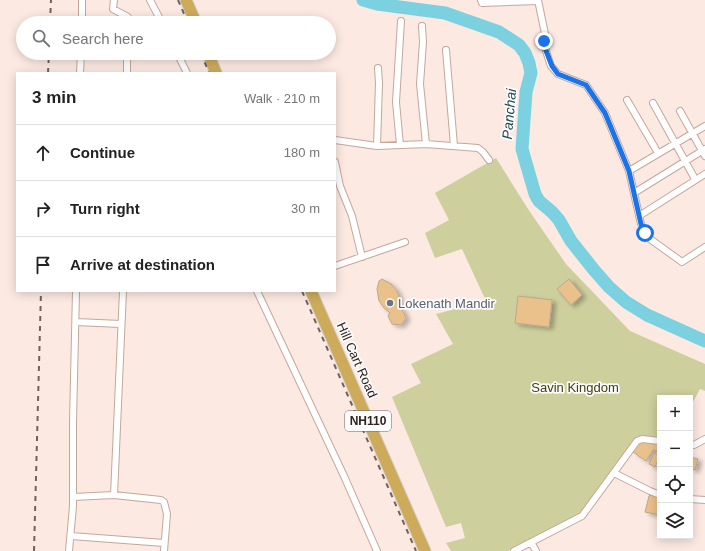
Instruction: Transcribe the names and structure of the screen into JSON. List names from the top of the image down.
{
  "streets": {
    "highway": ["Hill Cart Road", "NH110"]
  },
  "water": ["Panchai"],
  "parks": ["Savin Kingdom"],
  "places": ["Lokenath Mandir"],
  "page": {
    "search": "Search here",
    "heading": ["3 min", "Walk · 210 m"],
    "list": [
      ["Continue", "180 m"],
      ["Turn right", "30 m"],
      "Arrive at destination"
    ],
    "map_buttons": ["+", "−"]
  }
}
